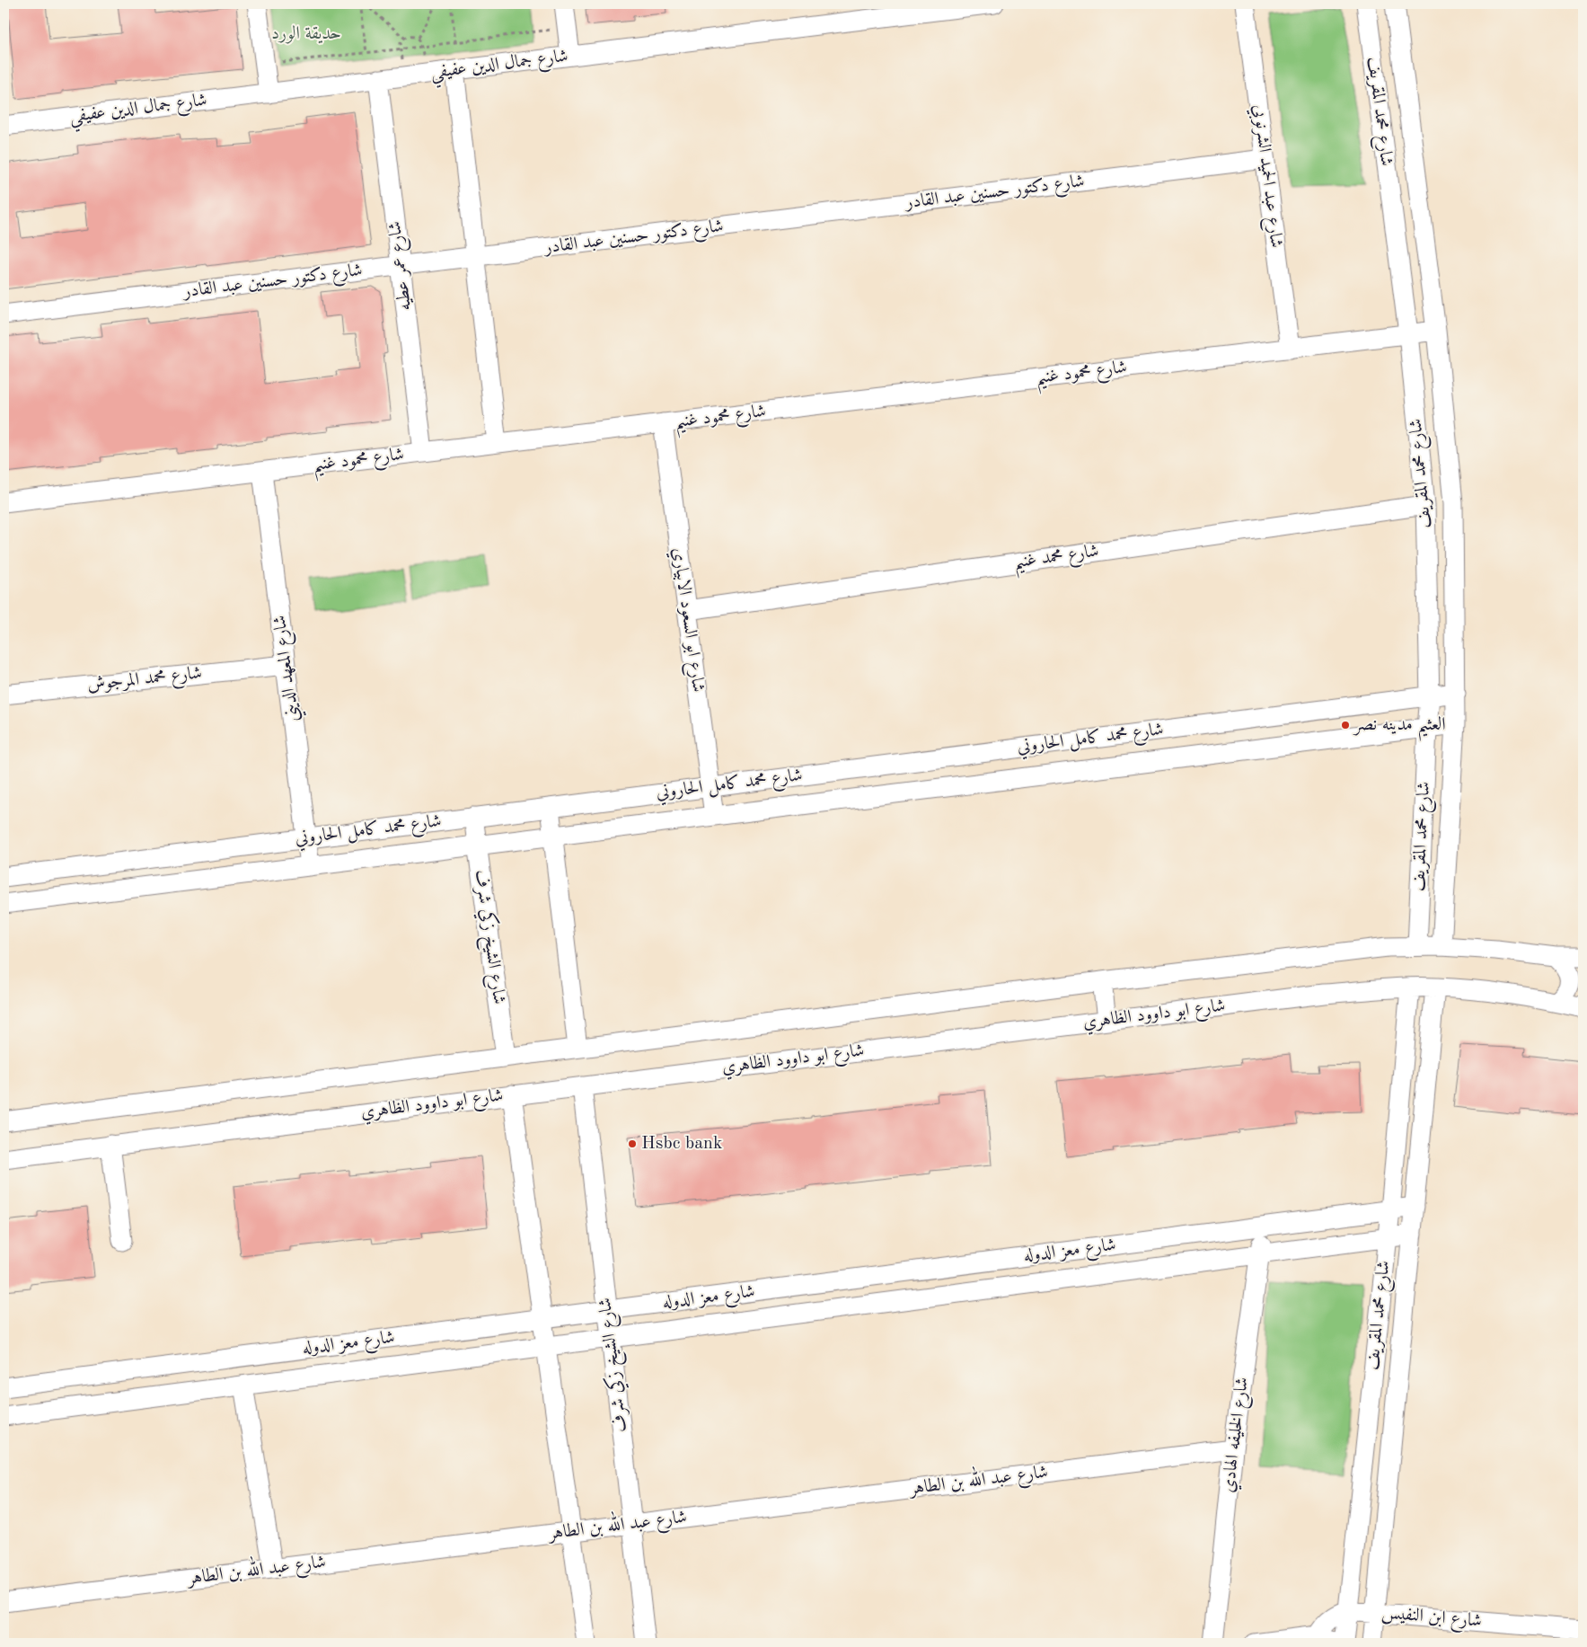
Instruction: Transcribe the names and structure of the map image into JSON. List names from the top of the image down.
{
  "streets": {
    "street": [
      "شارع جمال الدين عفيفي",
      "شارع محمد المقريف",
      "شارع عبد الحميد الشرنوبي",
      "شارع دكتور حسنين عبد القادر",
      "شارع عمر عطيه",
      "شارع محمود غنيم",
      "شارع محمد غنيم",
      "شارع ابو السعود الابياري",
      "شارع المعهد الديني",
      "شارع محمد المرجوش",
      "شارع محمد كامل الحاروني",
      "شارع الشيخ زكي شرف",
      "شارع ابو داوود الظاهري",
      "شارع معز الدوله",
      "شارع الخليفه الهادي",
      "شارع عبد الله بن الطاهر",
      "شارع ابن النفيس"
    ]
  },
  "crossings": [
    ["شارع جمال الدين عفيفي", "شارع عمر عطيه"],
    ["شارع محمد المقريف", "شارع محمود غنيم"],
    ["شارع محمد المقريف", "شارع محمد غنيم"],
    ["شارع محمد المقريف", "شارع محمد كامل الحاروني"],
    ["شارع محمد المقريف", "شارع ابو داوود الظاهري"],
    ["شارع محمد المقريف", "شارع معز الدوله"],
    ["شارع محمد المقريف", "شارع ابن النفيس"],
    ["شارع عبد الحميد الشرنوبي", "شارع دكتور حسنين عبد القادر"],
    ["شارع عبد الحميد الشرنوبي", "شارع محمود غنيم"],
    ["شارع دكتور حسنين عبد القادر", "شارع عمر عطيه"],
    ["شارع عمر عطيه", "شارع محمود غنيم"],
    ["شارع محمود غنيم", "شارع ابو السعود الابياري"],
    ["شارع محمود غنيم", "شارع المعهد الديني"],
    ["شارع محمد غنيم", "شارع ابو السعود الابياري"],
    ["شارع ابو السعود الابياري", "شارع محمد كامل الحاروني"],
    ["شارع المعهد الديني", "شارع محمد المرجوش"],
    ["شارع المعهد الديني", "شارع محمد كامل الحاروني"],
    ["شارع محمد كامل الحاروني", "شارع الشيخ زكي شرف"],
    ["شارع الشيخ زكي شرف", "شارع ابو داوود الظاهري"],
    ["شارع الشيخ زكي شرف", "شارع معز الدوله"],
    ["شارع الشيخ زكي شرف", "شارع عبد الله بن الطاهر"],
    ["شارع معز الدوله", "شارع الخليفه الهادي"],
    ["شارع الخليفه الهادي", "شارع عبد الله بن الطاهر"]
  ],
  "parks": ["حديقة الورد"],
  "places": ["العثيم مدينه نصر", "Hsbc bank"]
}
